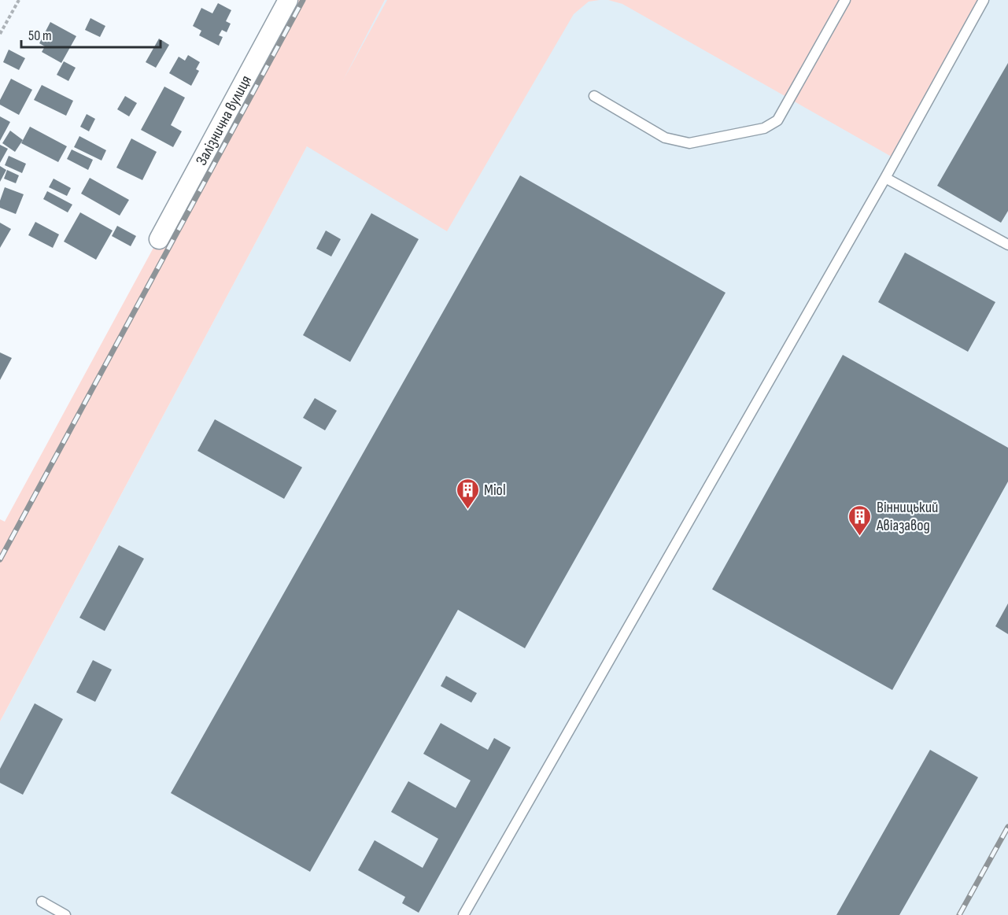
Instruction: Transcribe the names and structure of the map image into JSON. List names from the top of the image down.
{
  "streets": {
    "street": ["Залізнична вулиця"]
  },
  "places": {
    "building": ["Miol", "Вінницький Авіазавод"]
  },
  "scale_bar": "50 m"
}
